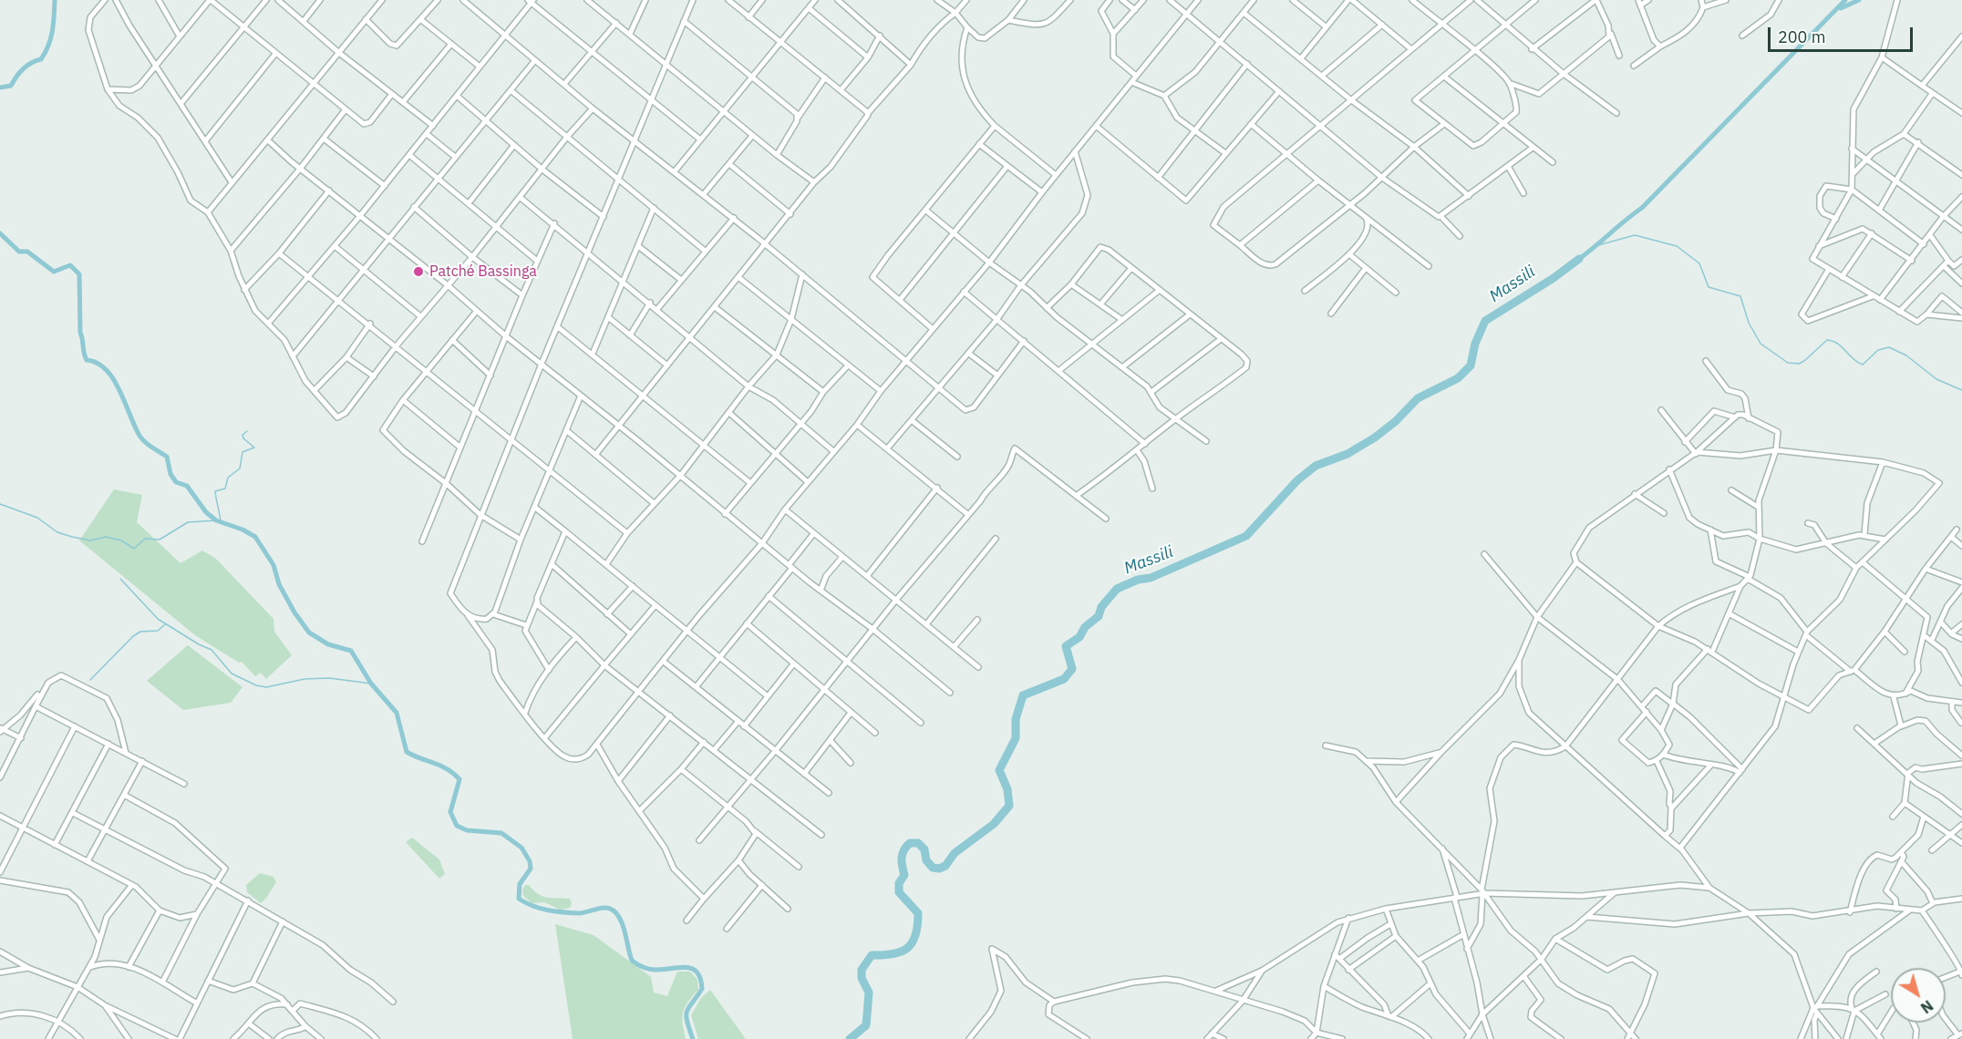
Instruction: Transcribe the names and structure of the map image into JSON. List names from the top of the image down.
{
  "water": ["Massili"],
  "places": ["Patché Bassinga"],
  "scale_bar": "200 m",
  "north": "bottom right"
}
